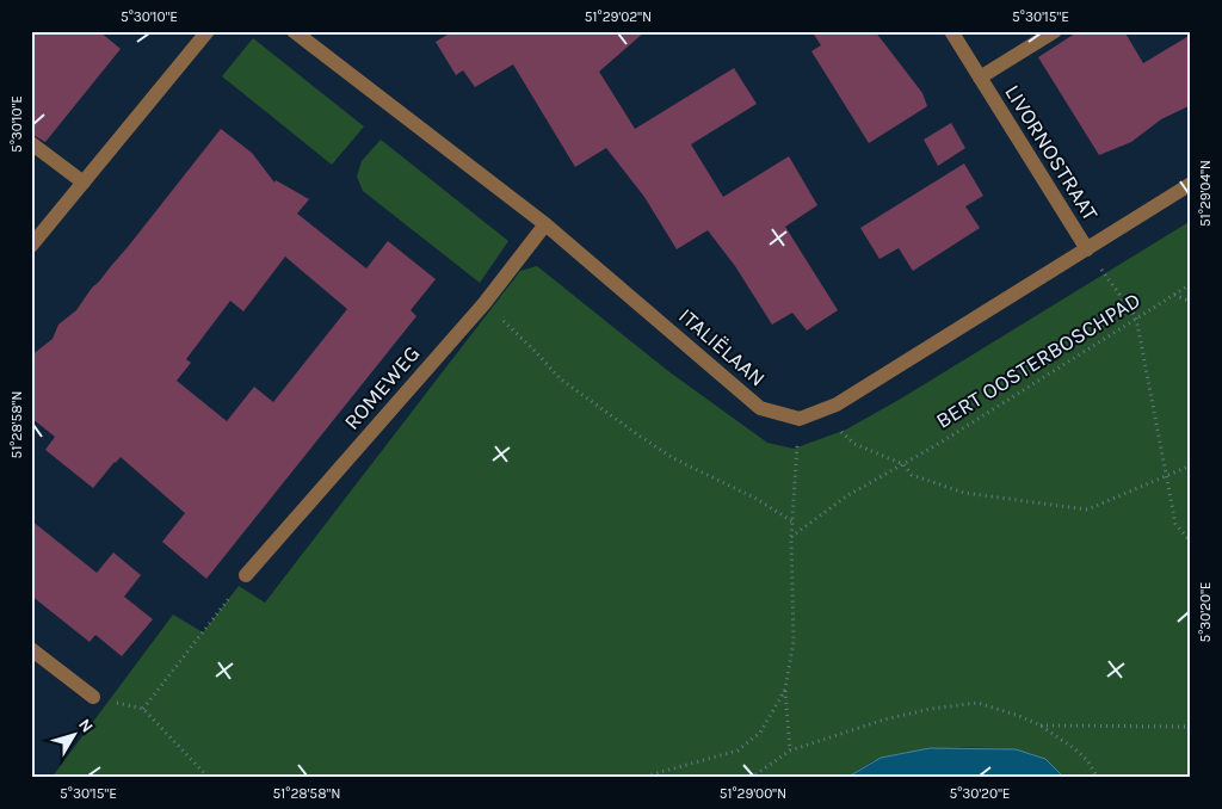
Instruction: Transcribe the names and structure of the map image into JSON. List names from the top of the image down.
{
  "streets": {
    "street": ["LIVORNOSTRAAT", "ITALIËLAAN", "ROMEWEG"],
    "path": ["BERT OOSTERBOSCHPAD"]
  },
  "crossings": [
    ["ITALIËLAAN", "ROMEWEG"]
  ],
  "north": "top right",
  "coordinates": [
    "5°30'10\"E",
    "51°29'02\"N",
    "5°30'15\"E",
    "51°29'04\"N",
    "51°28'58\"N",
    "5°30'20\"E",
    "51°29'00\"N"
  ]
}
